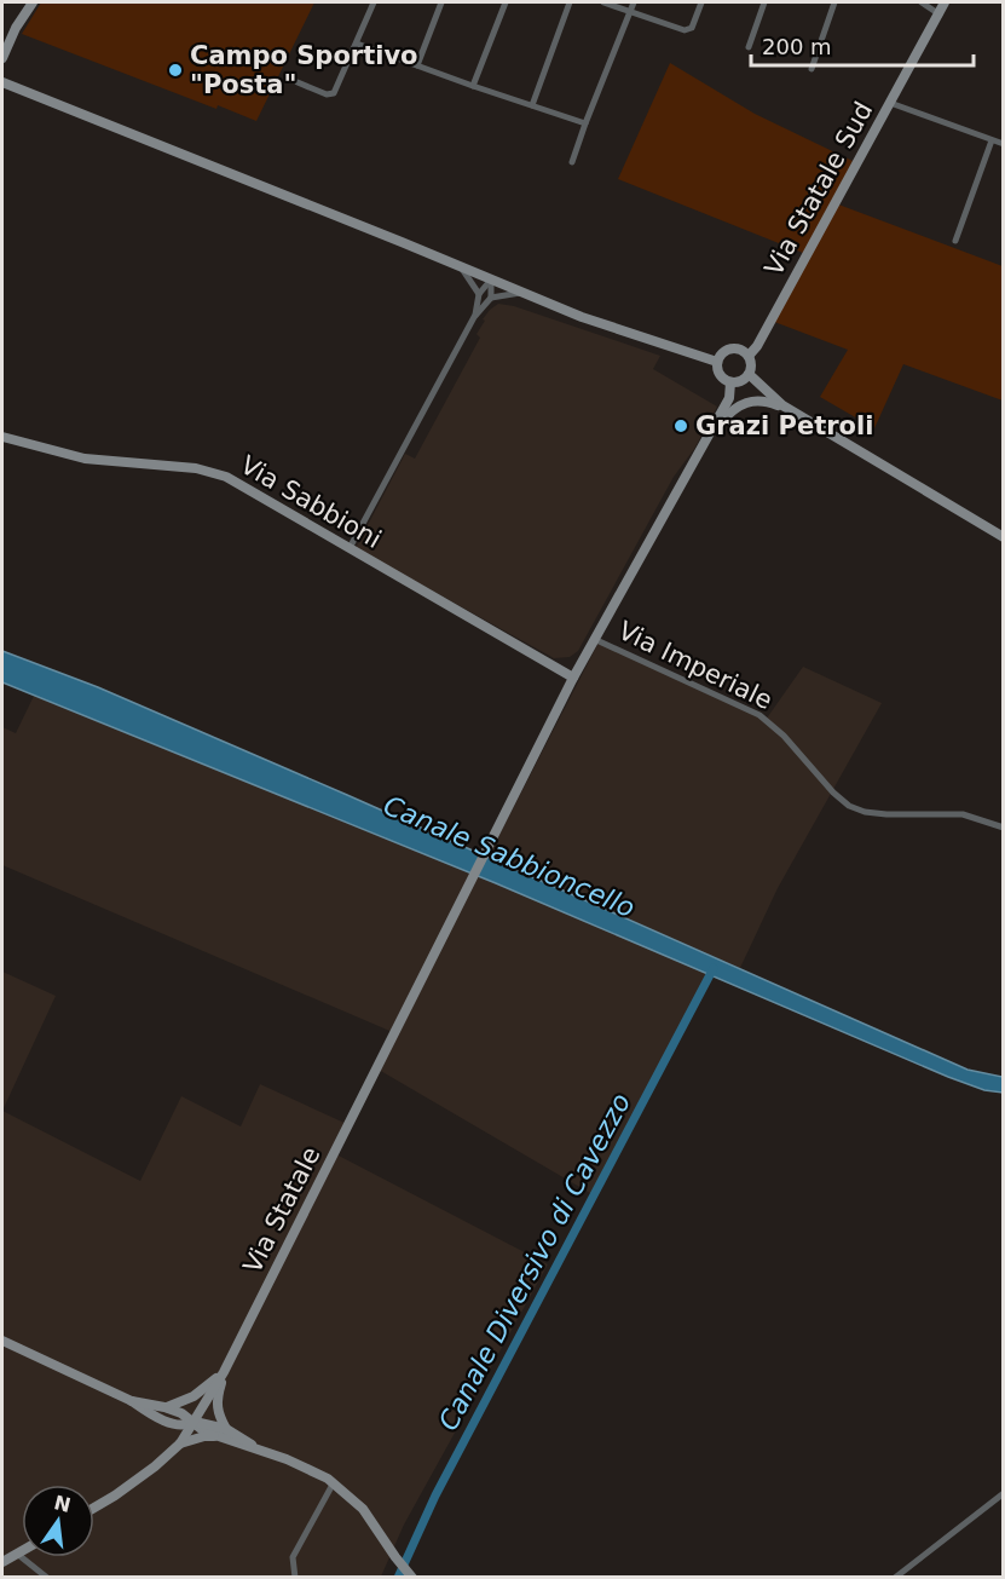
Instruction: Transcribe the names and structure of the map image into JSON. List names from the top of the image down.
{
  "streets": {
    "main road": ["Via Statale Sud", "Via Sabbioni", "Via Statale"],
    "street": ["Via Imperiale"]
  },
  "crossings": [
    ["Via Sabbioni", "Via Statale"],
    ["Via Imperiale", "Via Statale"]
  ],
  "water": ["Canale Sabbioncello", "Canale Diversivo di Cavezzo"],
  "places": ["Campo Sportivo \"Posta\"", "Grazi Petroli"],
  "scale_bar": "200 m",
  "north": "top"
}
